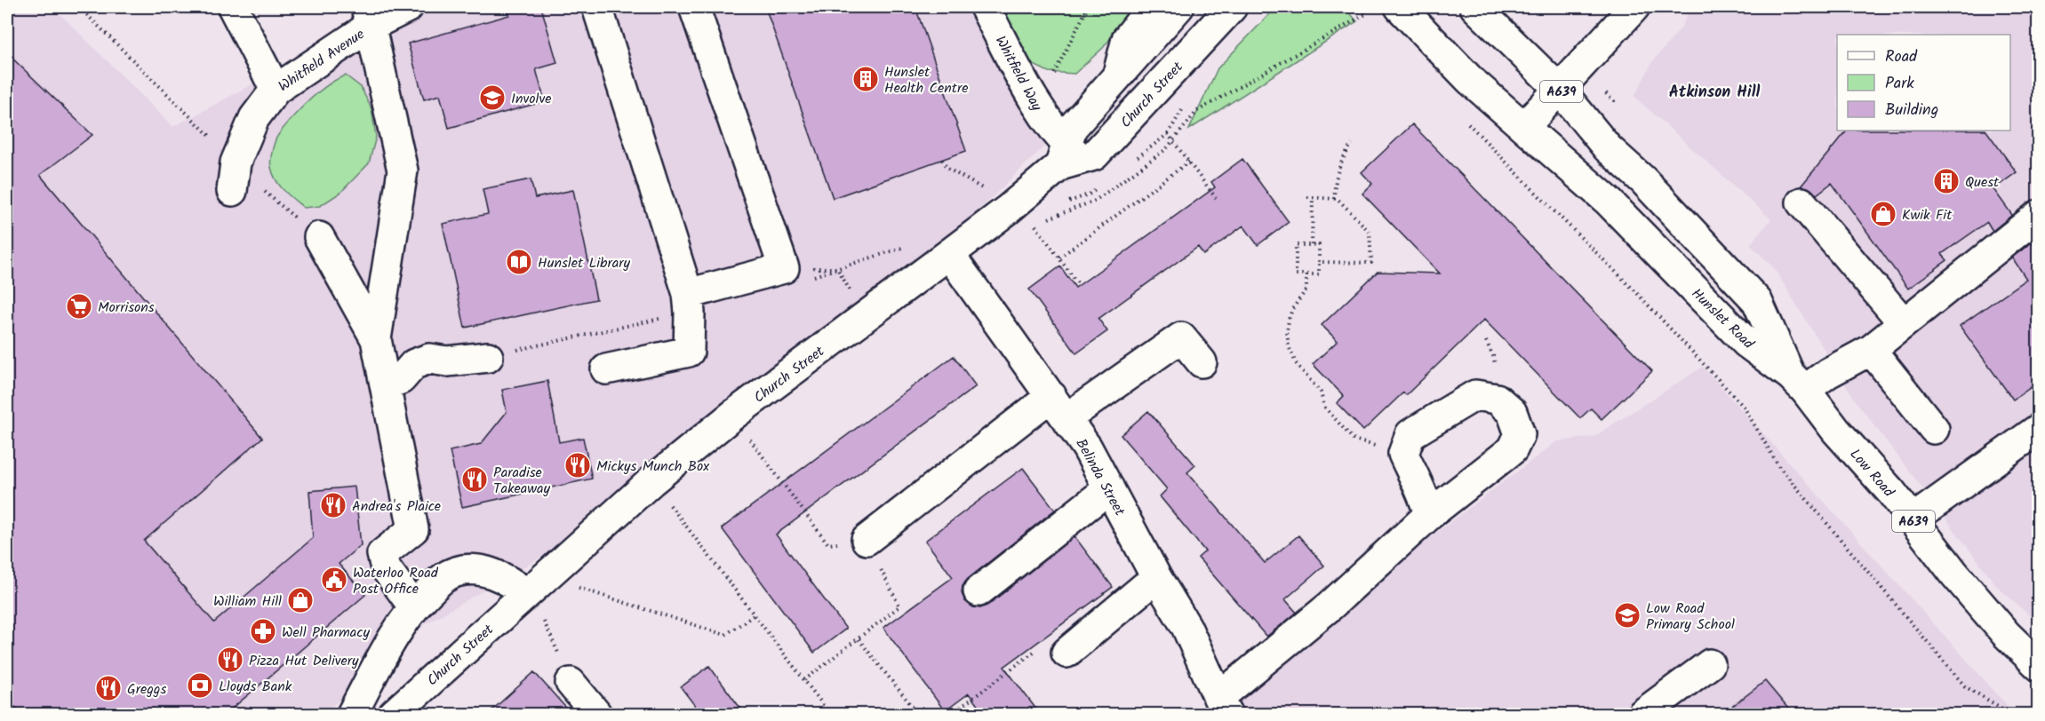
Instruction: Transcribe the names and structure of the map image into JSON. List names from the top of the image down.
{
  "streets": {
    "street": [
      "Whitfield Avenue",
      "Whitfield Way",
      "A639",
      "Church Street",
      "Hunslet Road",
      "Low Road",
      "Belinda Street"
    ]
  },
  "crossings": [
    ["Whitfield Way", "Church Street"],
    ["Church Street", "Belinda Street"],
    ["Hunslet Road", "Low Road"]
  ],
  "districts": ["Atkinson Hill"],
  "places": {
    "building": ["Hunslet Health Centre", "Quest"],
    "school or university": ["Involve", "Low Road Primary School"],
    "shop": ["Kwik Fit", "William Hill"],
    "library": ["Hunslet Library"],
    "supermarket": ["Morrisons"],
    "restaurant": [
      "Mickys Munch Box",
      "Paradise Takeaway",
      "Andrea's Plaice",
      "Pizza Hut Delivery",
      "Greggs"
    ],
    "public building": ["Waterloo Road Post Office"],
    "pharmacy": ["Well Pharmacy"],
    "bank": ["Lloyds Bank"]
  },
  "legend": ["Road", "Park", "Building"]
}
